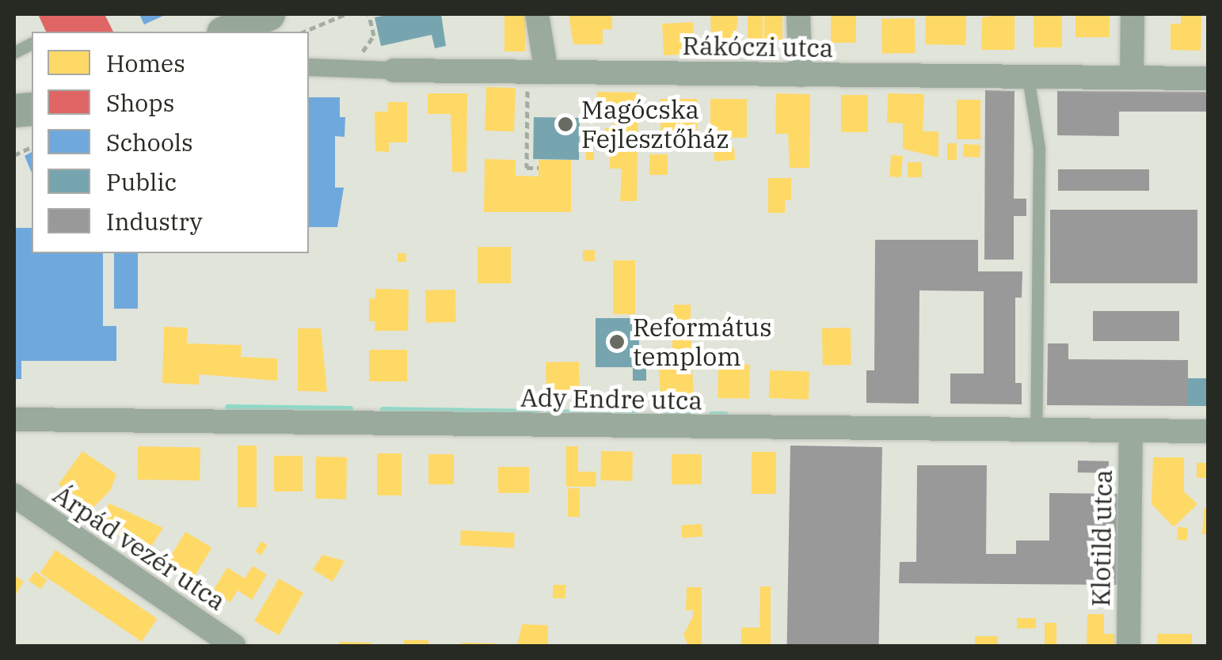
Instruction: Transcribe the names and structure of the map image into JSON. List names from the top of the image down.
{
  "streets": {
    "street": [
      "Rákóczi utca",
      "Ady Endre utca",
      "Klotild utca",
      "Árpád vezér utca"
    ]
  },
  "crossings": [
    ["Ady Endre utca", "Klotild utca"]
  ],
  "places": ["Magócska Fejlesztőház", "Református templom"],
  "legend": [
    "Homes",
    "Shops",
    "Schools",
    "Public",
    "Industry"
  ]
}
